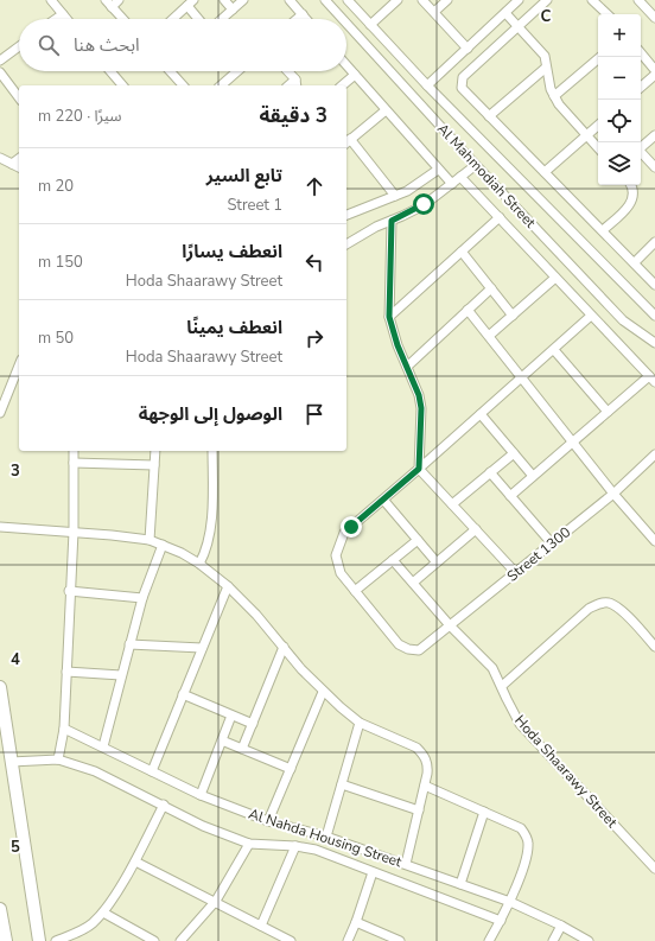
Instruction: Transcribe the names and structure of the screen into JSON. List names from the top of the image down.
{
  "streets": {
    "street": [
      "Al Mahmodiah Street",
      "Street 1300",
      "Hoda Shaarawy Street",
      "Al Nahda Housing Street"
    ]
  },
  "crossings": [
    ["Street 1300", "Hoda Shaarawy Street"]
  ],
  "page": {
    "map_buttons": ["+", "−"],
    "search": "ابحث هنا",
    "heading": ["3 دقيقة", "سيرًا · 220 m"],
    "list": [
      ["تابع السير", "Street 1", "20 m"],
      ["انعطف يسارًا", "Hoda Shaarawy Street", "150 m"],
      ["انعطف يمينًا", "Hoda Shaarawy Street", "50 m"],
      "الوصول إلى الوجهة"
    ]
  },
  "grid": {
    "columns": ["C"],
    "rows": ["3", "4", "5"]
  }
}
